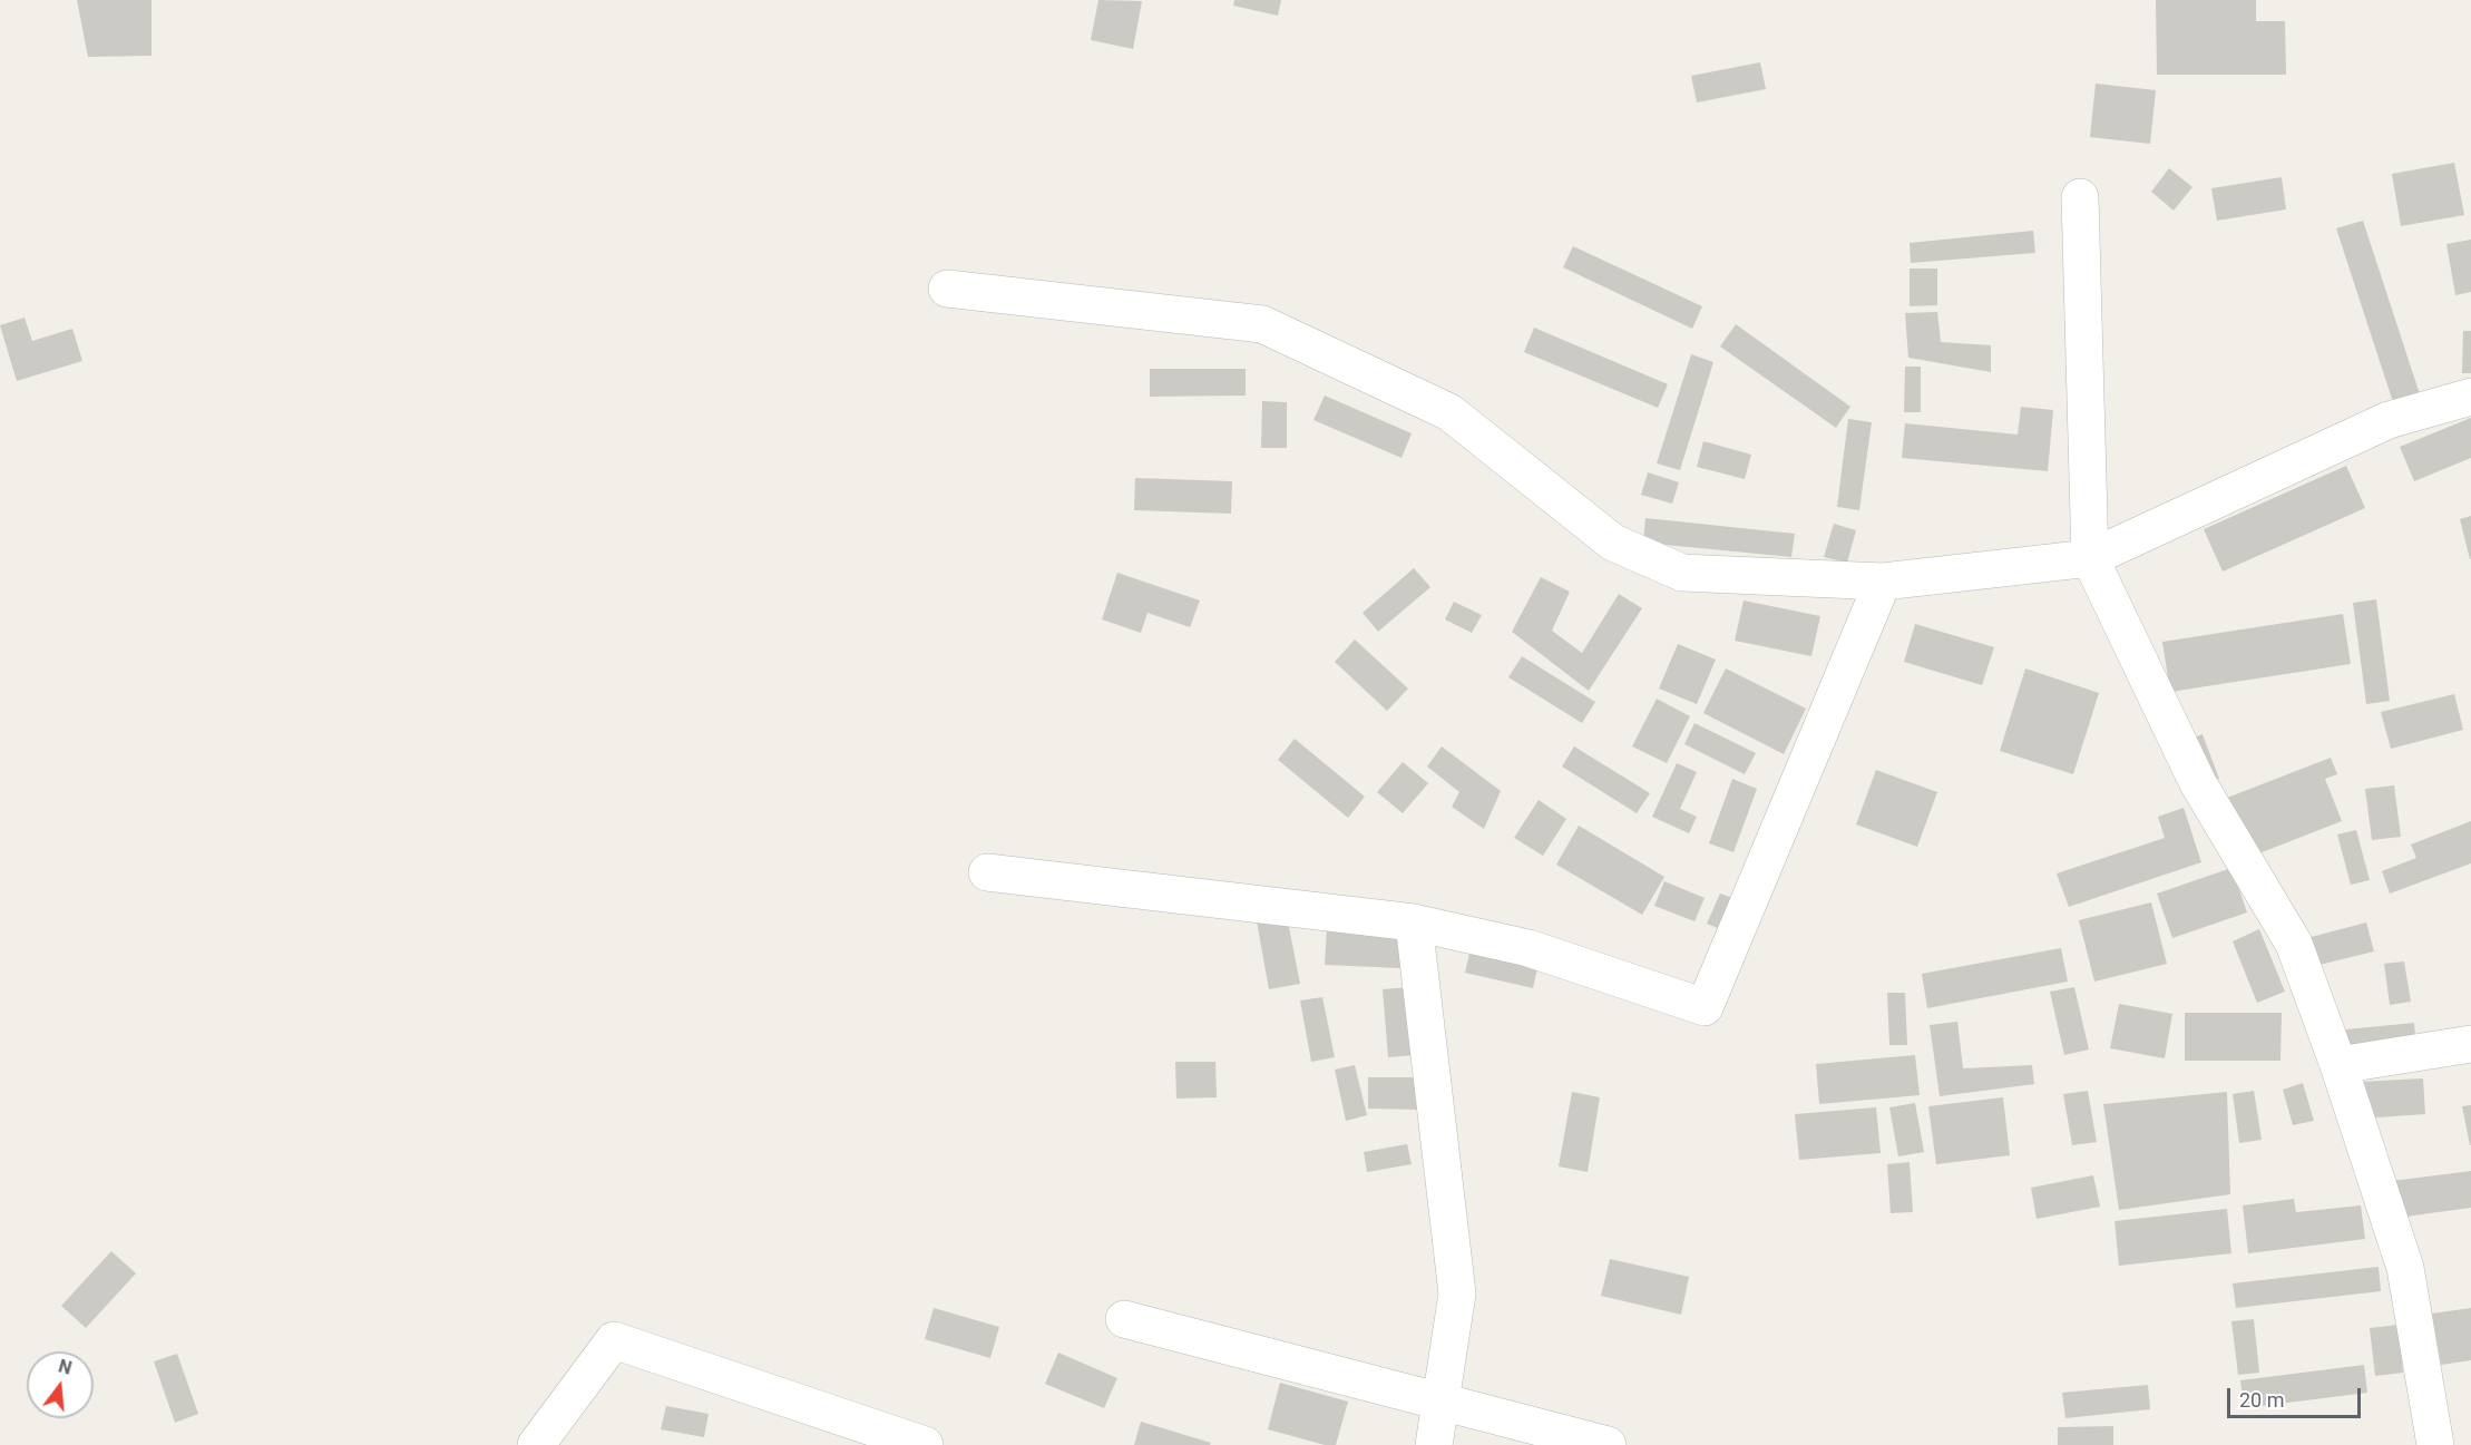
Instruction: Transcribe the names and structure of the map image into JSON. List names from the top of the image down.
{
  "scale_bar": "20 m",
  "north": "top"
}
